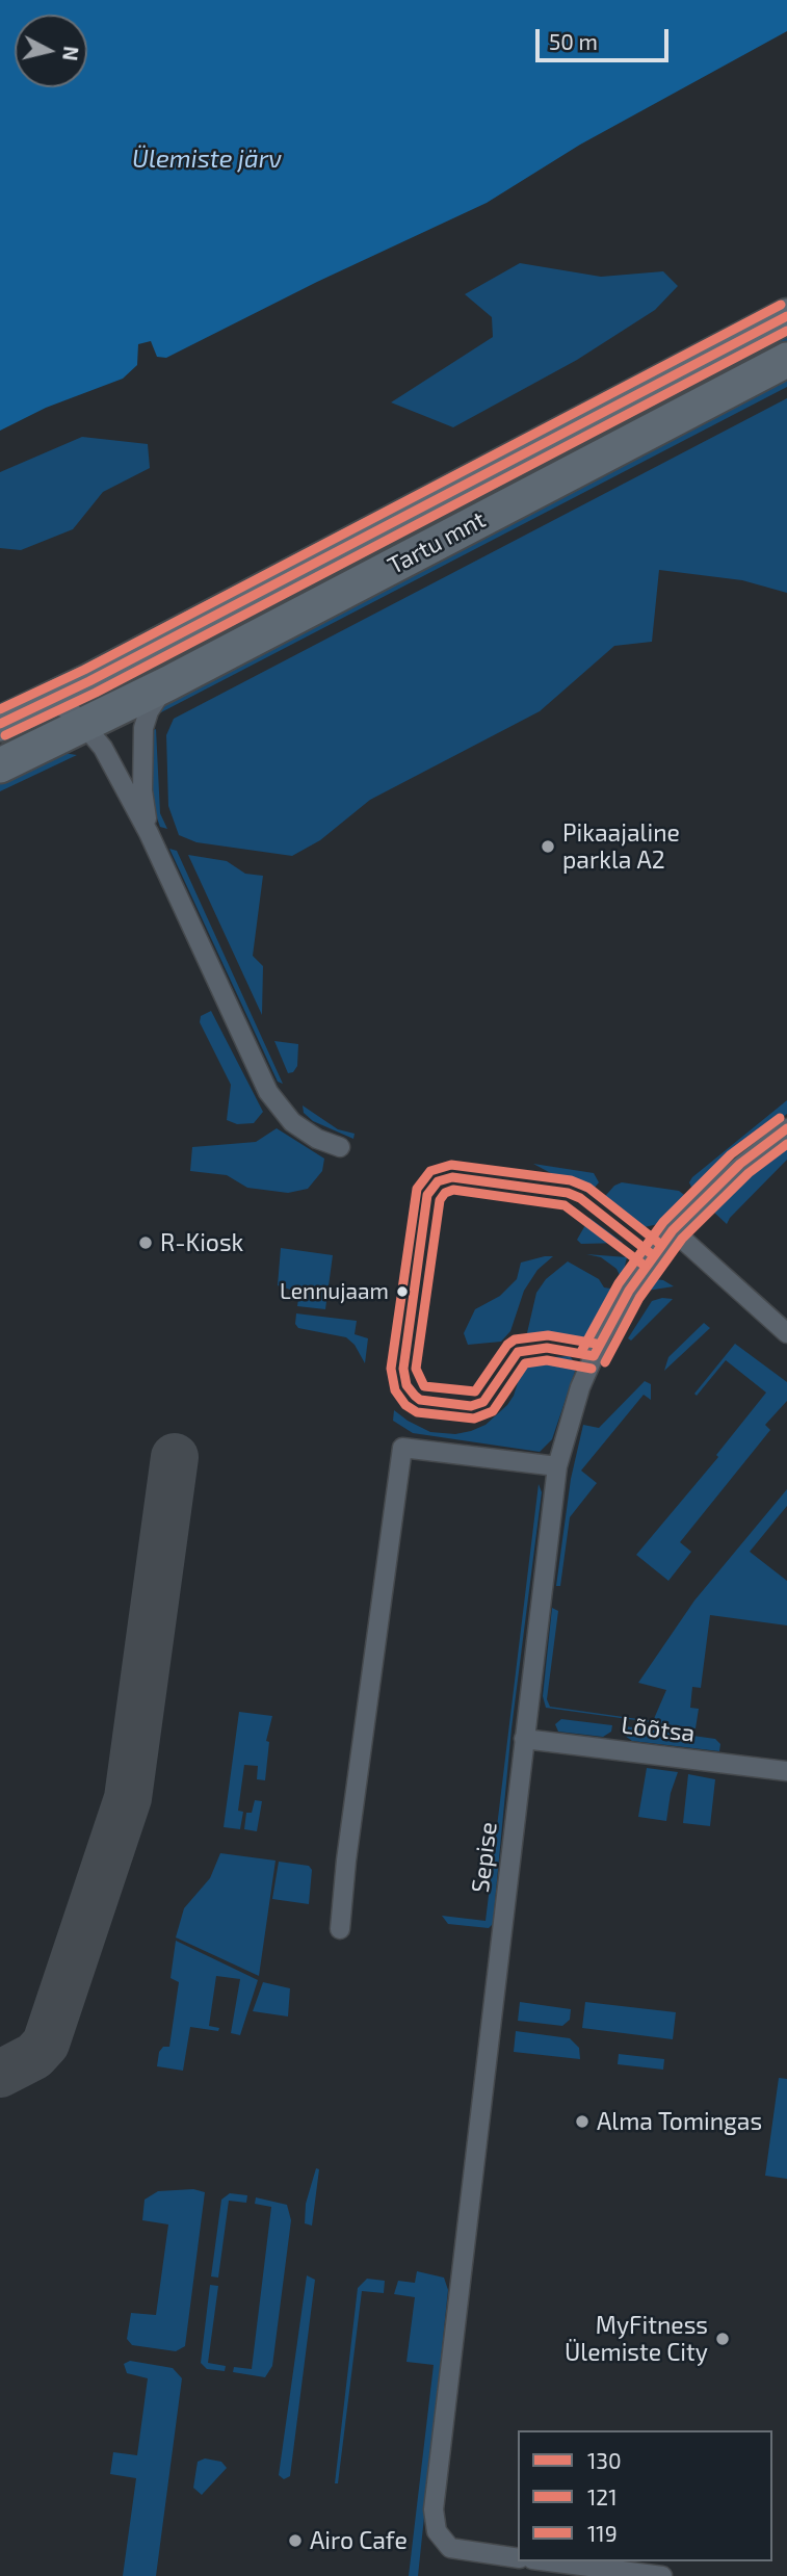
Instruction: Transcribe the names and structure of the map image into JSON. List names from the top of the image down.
{
  "streets": {
    "highway": ["Tartu mnt"],
    "street": ["Lõõtsa", "Sepise"]
  },
  "crossings": [
    ["Lõõtsa", "Sepise"]
  ],
  "water": ["Ülemiste järv"],
  "places": [
    "Pikaajaline parkla A2",
    "R-Kiosk",
    "Lennujaam",
    "Alma Tomingas",
    "MyFitness Ülemiste City",
    "Airo Cafe"
  ],
  "lines": ["transit line 119", "transit line 130", "transit line 121"],
  "legend": ["130", "121", "119"],
  "scale_bar": "50 m",
  "north": "right"
}
